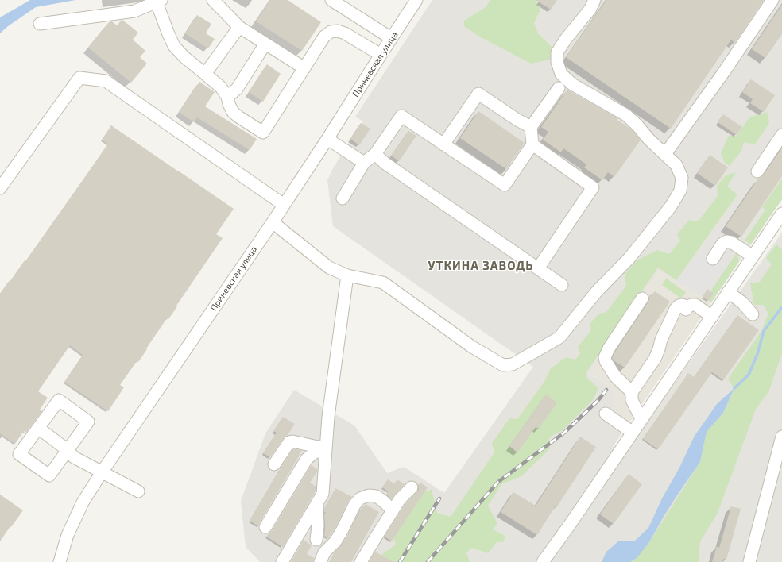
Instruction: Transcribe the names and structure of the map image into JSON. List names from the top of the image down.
{
  "streets": {
    "street": ["Приневская улица"]
  },
  "districts": ["УТКИНА ЗАВОДЬ"]
}
